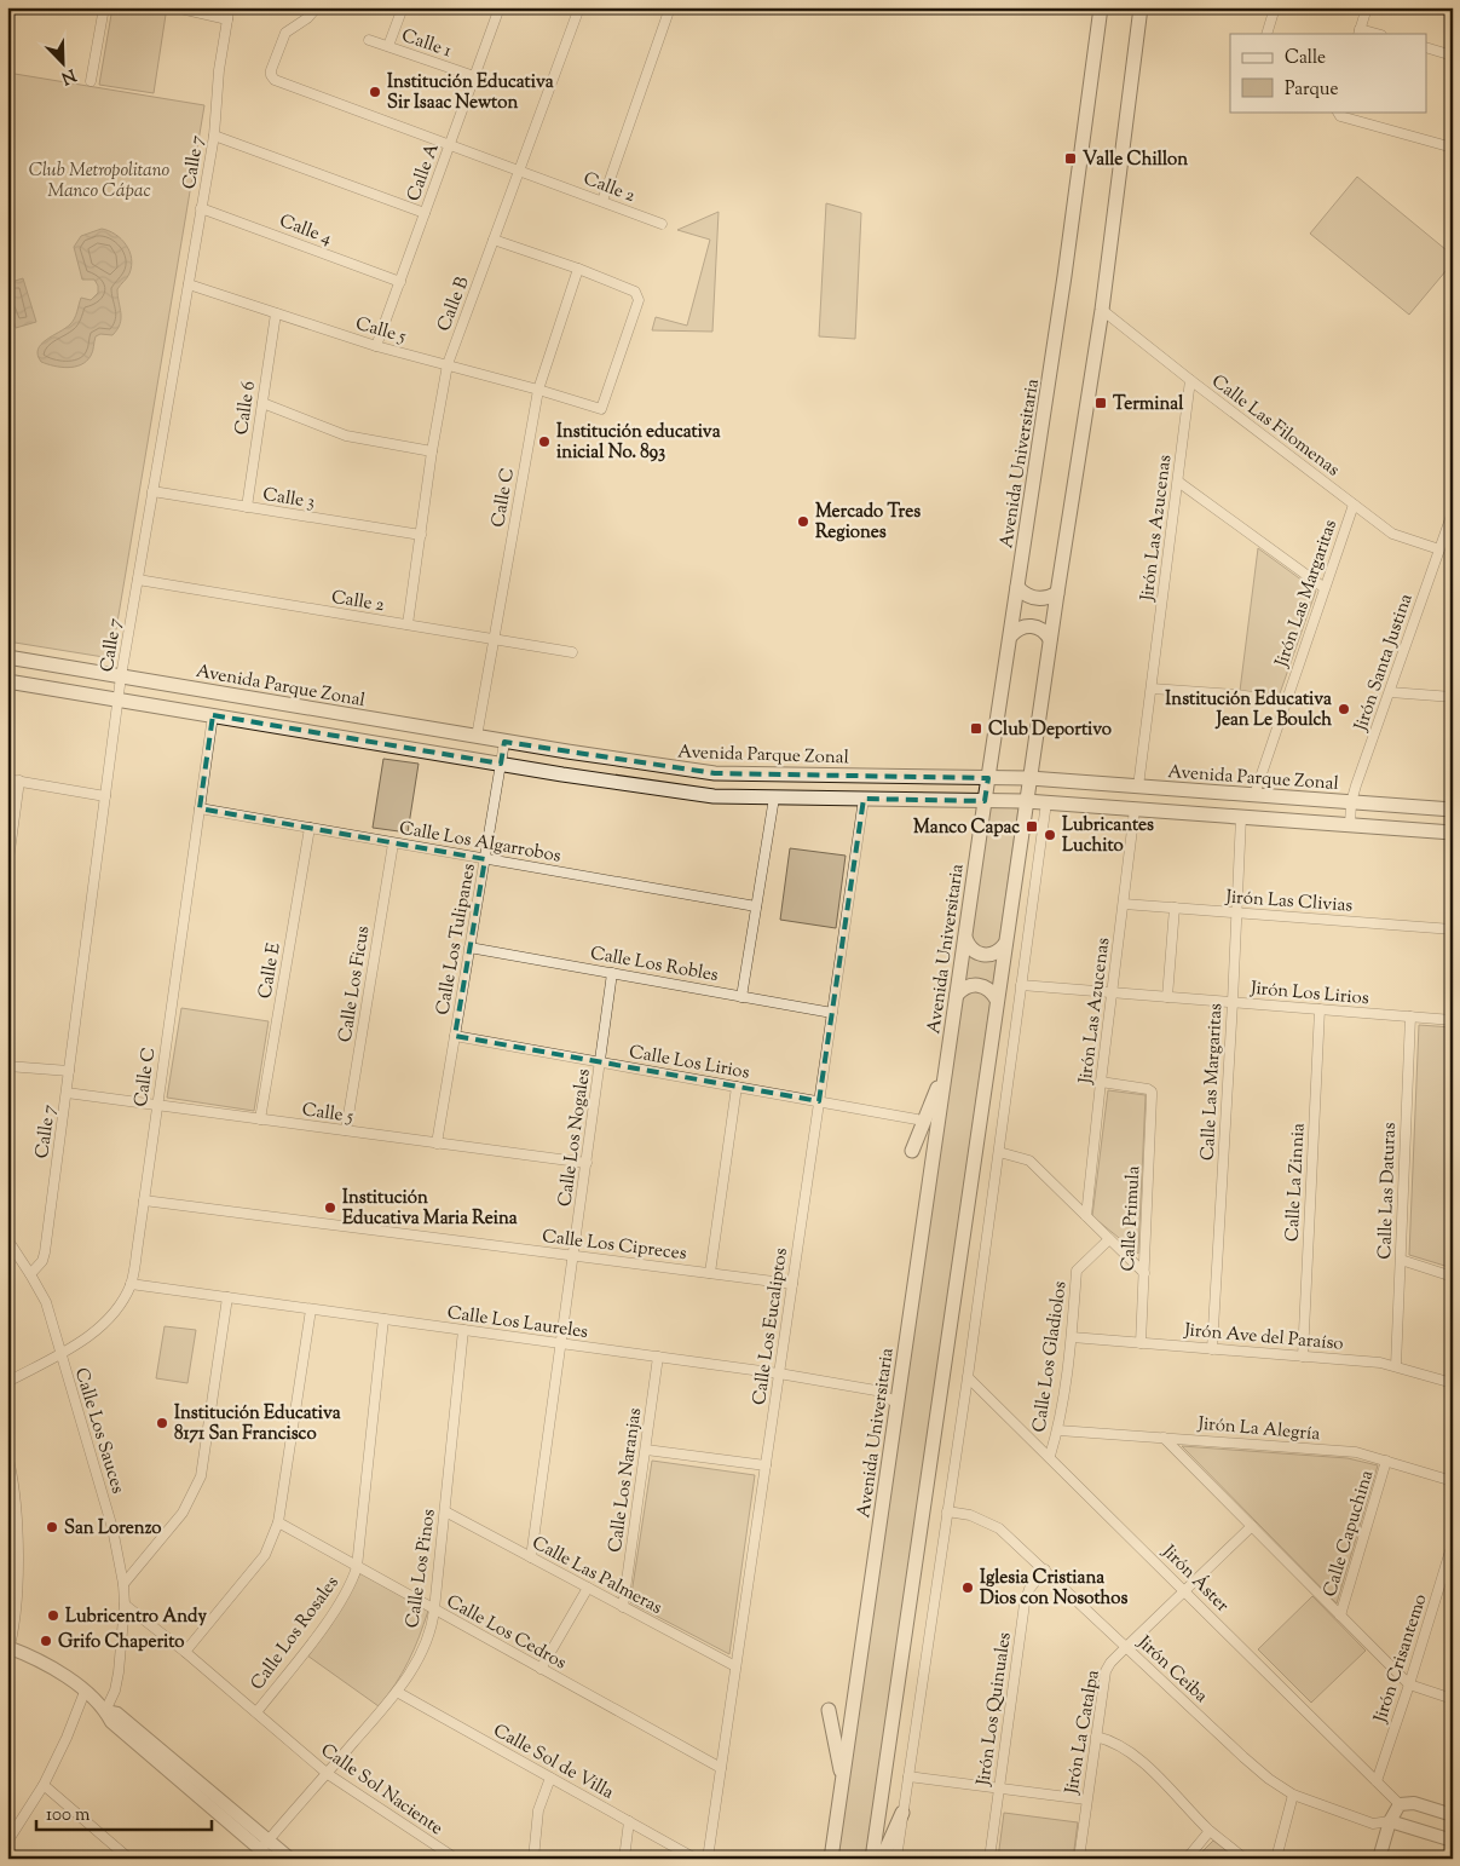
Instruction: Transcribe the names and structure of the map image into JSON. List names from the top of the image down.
{
  "streets": {
    "main road": ["Avenida Universitaria", "Avenida Parque Zonal"],
    "street": [
      "Calle 1",
      "Calle 7",
      "Calle A",
      "Calle 2",
      "Calle 4",
      "Calle B",
      "Calle 5",
      "Calle 6",
      "Calle Las Filomenas",
      "Calle 3",
      "Calle C",
      "Jirón Las Azucenas",
      "Jirón Las Margaritas",
      "Jirón Santa Justina",
      "Calle Los Algarrobos",
      "Jirón Las Clivias",
      "Calle Los Tulipanes",
      "Calle Los Robles",
      "Calle E",
      "Calle Los Ficus",
      "Jirón Los Lirios",
      "Calle Los Lirios",
      "Calle Las Margaritas",
      "Calle Los Nogales",
      "Calle La Zinnia",
      "Calle Las Daturas",
      "Calle Primula",
      "Calle Los Cipreces",
      "Calle Los Laureles",
      "Calle Los Eucaliptos",
      "Jirón Ave del Paraíso",
      "Calle Los Gladiolos",
      "Jirón La Alegría",
      "Calle Los Sauces",
      "Calle Los Naranjas",
      "Calle Capuchina",
      "Calle Los Pinos",
      "Calle Las Palmeras",
      "Jirón Áster",
      "Calle Los Cedros",
      "Calle Los Rosales",
      "Jirón Crisantemo",
      "Jirón Ceiba",
      "Jirón Los Quinuales",
      "Jirón La Catalpa",
      "Calle Sol de Villa",
      "Calle Sol Naciente"
    ]
  },
  "crossings": [
    ["Calle 1", "Calle A"],
    ["Calle 7", "Calle 2"],
    ["Calle 7", "Calle 4"],
    ["Calle 7", "Calle 5"],
    ["Calle 7", "Calle 3"],
    ["Calle 7", "Avenida Parque Zonal"],
    ["Calle 7", "Calle Los Sauces"],
    ["Calle A", "Calle 2"],
    ["Calle A", "Calle 4"],
    ["Calle A", "Calle 5"],
    ["Calle 2", "Calle B"],
    ["Calle 2", "Calle C"],
    ["Calle B", "Calle 5"],
    ["Calle B", "Calle 3"],
    ["Calle 5", "Calle 6"],
    ["Calle 5", "Calle C"],
    ["Calle 5", "Calle Los Tulipanes"],
    ["Calle 5", "Calle E"],
    ["Calle 5", "Calle Los Ficus"],
    ["Calle 5", "Calle Los Nogales"],
    ["Calle 6", "Calle 3"],
    ["Calle Las Filomenas", "Jirón Las Azucenas"],
    ["Calle Las Filomenas", "Jirón Las Margaritas"],
    ["Calle Las Filomenas", "Jirón Santa Justina"],
    ["Avenida Universitaria", "Avenida Parque Zonal"],
    ["Avenida Universitaria", "Calle Los Laureles"],
    ["Calle C", "Avenida Parque Zonal"],
    ["Calle C", "Calle Los Algarrobos"],
    ["Calle C", "Calle Los Cipreces"],
    ["Calle C", "Calle Los Laureles"],
    ["Calle C", "Calle Los Sauces"],
    ["Jirón Las Azucenas", "Avenida Parque Zonal"],
    ["Jirón Las Azucenas", "Jirón Las Clivias"],
    ["Jirón Las Azucenas", "Jirón Los Lirios"],
    ["Jirón Las Azucenas", "Calle Primula"],
    ["Jirón Las Margaritas", "Avenida Parque Zonal"],
    ["Jirón Santa Justina", "Avenida Parque Zonal"],
    ["Avenida Parque Zonal", "Calle Los Tulipanes"],
    ["Calle Los Algarrobos", "Calle Los Tulipanes"],
    ["Calle Los Algarrobos", "Calle E"],
    ["Calle Los Algarrobos", "Calle Los Ficus"],
    ["Jirón Las Clivias", "Calle Las Margaritas"],
    ["Calle Los Tulipanes", "Calle Los Robles"],
    ["Calle Los Tulipanes", "Calle Los Lirios"],
    ["Calle Los Robles", "Calle Los Nogales"],
    ["Calle Los Robles", "Calle Los Eucaliptos"],
    ["Jirón Los Lirios", "Calle Las Margaritas"],
    ["Jirón Los Lirios", "Calle La Zinnia"],
    ["Jirón Los Lirios", "Calle Las Daturas"],
    ["Calle Los Lirios", "Calle Los Nogales"],
    ["Calle Los Lirios", "Calle Los Eucaliptos"],
    ["Calle Las Margaritas", "Jirón Ave del Paraíso"],
    ["Calle Los Nogales", "Calle Los Cipreces"],
    ["Calle Los Nogales", "Calle Los Laureles"],
    ["Calle Los Nogales", "Calle Las Palmeras"],
    ["Calle La Zinnia", "Jirón Ave del Paraíso"],
    ["Calle Las Daturas", "Jirón Ave del Paraíso"],
    ["Calle Primula", "Jirón Ave del Paraíso"],
    ["Calle Los Cipreces", "Calle Los Eucaliptos"],
    ["Calle Los Laureles", "Calle Los Eucaliptos"],
    ["Calle Los Laureles", "Calle Los Naranjas"],
    ["Calle Los Laureles", "Calle Los Pinos"],
    ["Calle Los Laureles", "Calle Los Rosales"],
    ["Calle Los Eucaliptos", "Calle Las Palmeras"],
    ["Calle Los Eucaliptos", "Calle Los Cedros"],
    ["Jirón Ave del Paraíso", "Calle Los Gladiolos"],
    ["Calle Los Gladiolos", "Jirón La Alegría"],
    ["Calle Los Gladiolos", "Jirón Áster"],
    ["Jirón La Alegría", "Calle Capuchina"],
    ["Calle Los Sauces", "Calle Sol Naciente"],
    ["Calle Los Naranjas", "Calle Las Palmeras"],
    ["Calle Los Pinos", "Calle Las Palmeras"],
    ["Calle Los Pinos", "Calle Los Cedros"],
    ["Calle Los Pinos", "Calle Sol de Villa"],
    ["Calle Los Pinos", "Calle Sol Naciente"],
    ["Jirón Áster", "Jirón Crisantemo"],
    ["Jirón Áster", "Jirón La Catalpa"],
    ["Calle Los Cedros", "Calle Los Rosales"],
    ["Calle Los Rosales", "Calle Sol Naciente"],
    ["Jirón Ceiba", "Jirón Los Quinuales"],
    ["Jirón Ceiba", "Jirón La Catalpa"]
  ],
  "parks": ["Club Metropolitano Manco Cápac"],
  "places": {
    "other": [
      "Institución Educativa Sir Isaac Newton",
      "Institución educativa inicial No. 893",
      "Mercado Tres Regiones",
      "Institución Educativa Jean Le Boulch",
      "Lubricantes Luchito",
      "Institución Educativa Maria Reina",
      "Institución Educativa 8171 San Francisco",
      "San Lorenzo",
      "Iglesia Cristiana Dios con Nosothos",
      "Lubricentro Andy",
      "Grifo Chaperito"
    ],
    "transit": [
      "Valle Chillon",
      "Terminal",
      "Club Deportivo",
      "Manco Capac"
    ]
  },
  "legend": ["Calle", "Parque"],
  "scale_bar": "100 m",
  "north": "bottom right"
}
